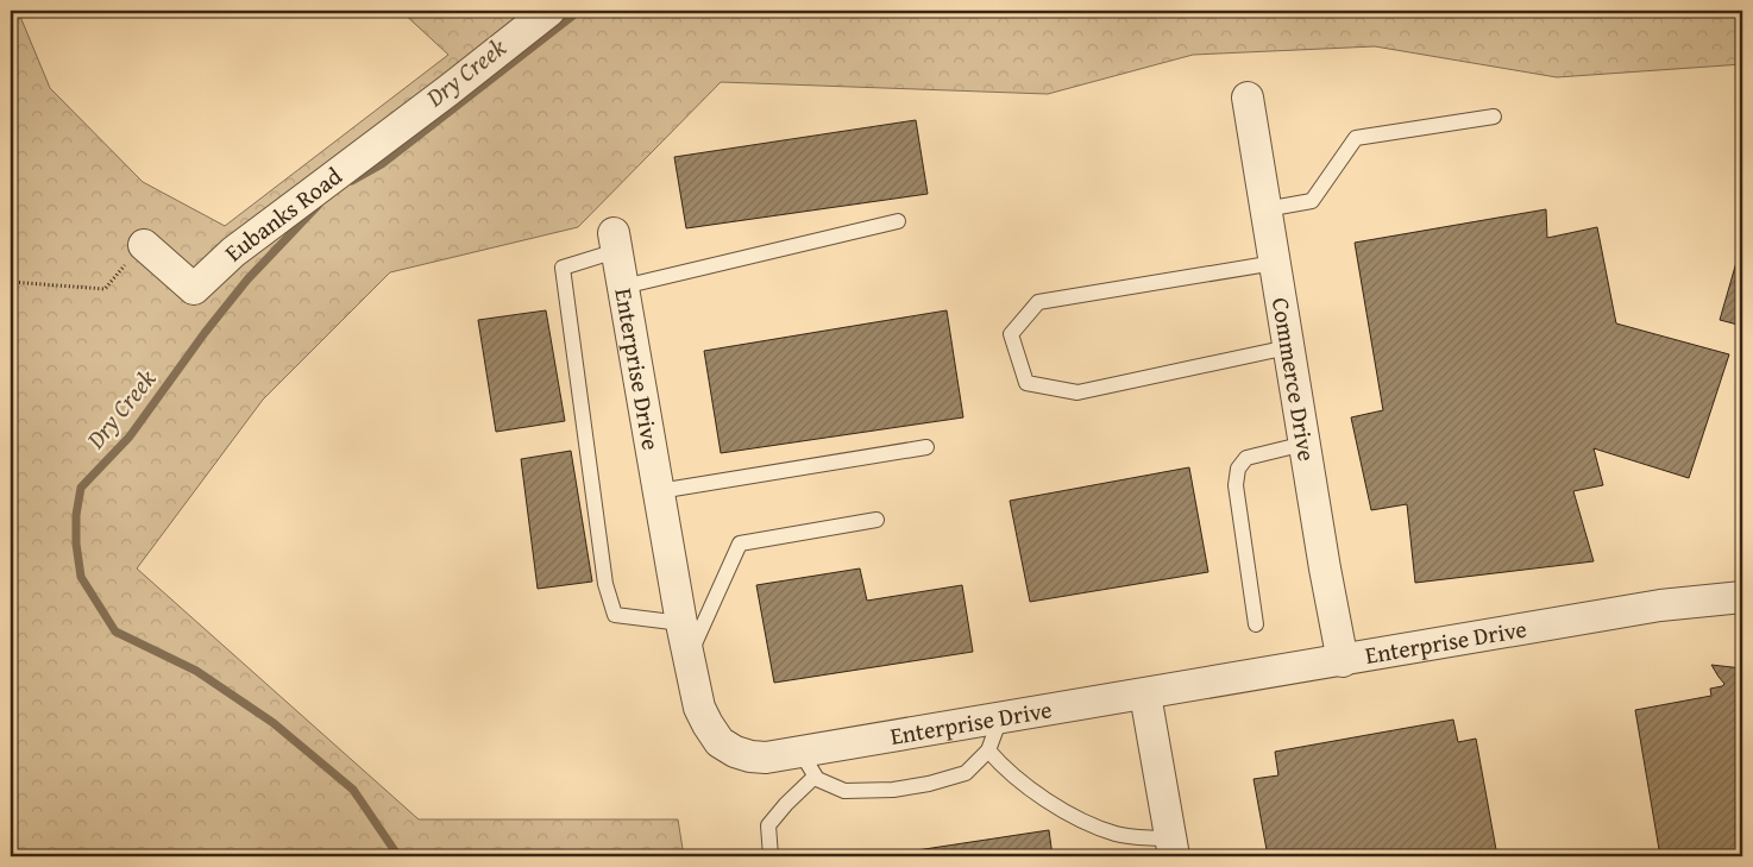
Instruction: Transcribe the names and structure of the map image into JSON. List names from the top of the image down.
{
  "streets": {
    "street": ["Eubanks Road", "Enterprise Drive", "Commerce Drive"]
  },
  "crossings": [
    ["Enterprise Drive", "Commerce Drive"]
  ],
  "water": ["Dry Creek"]
}
